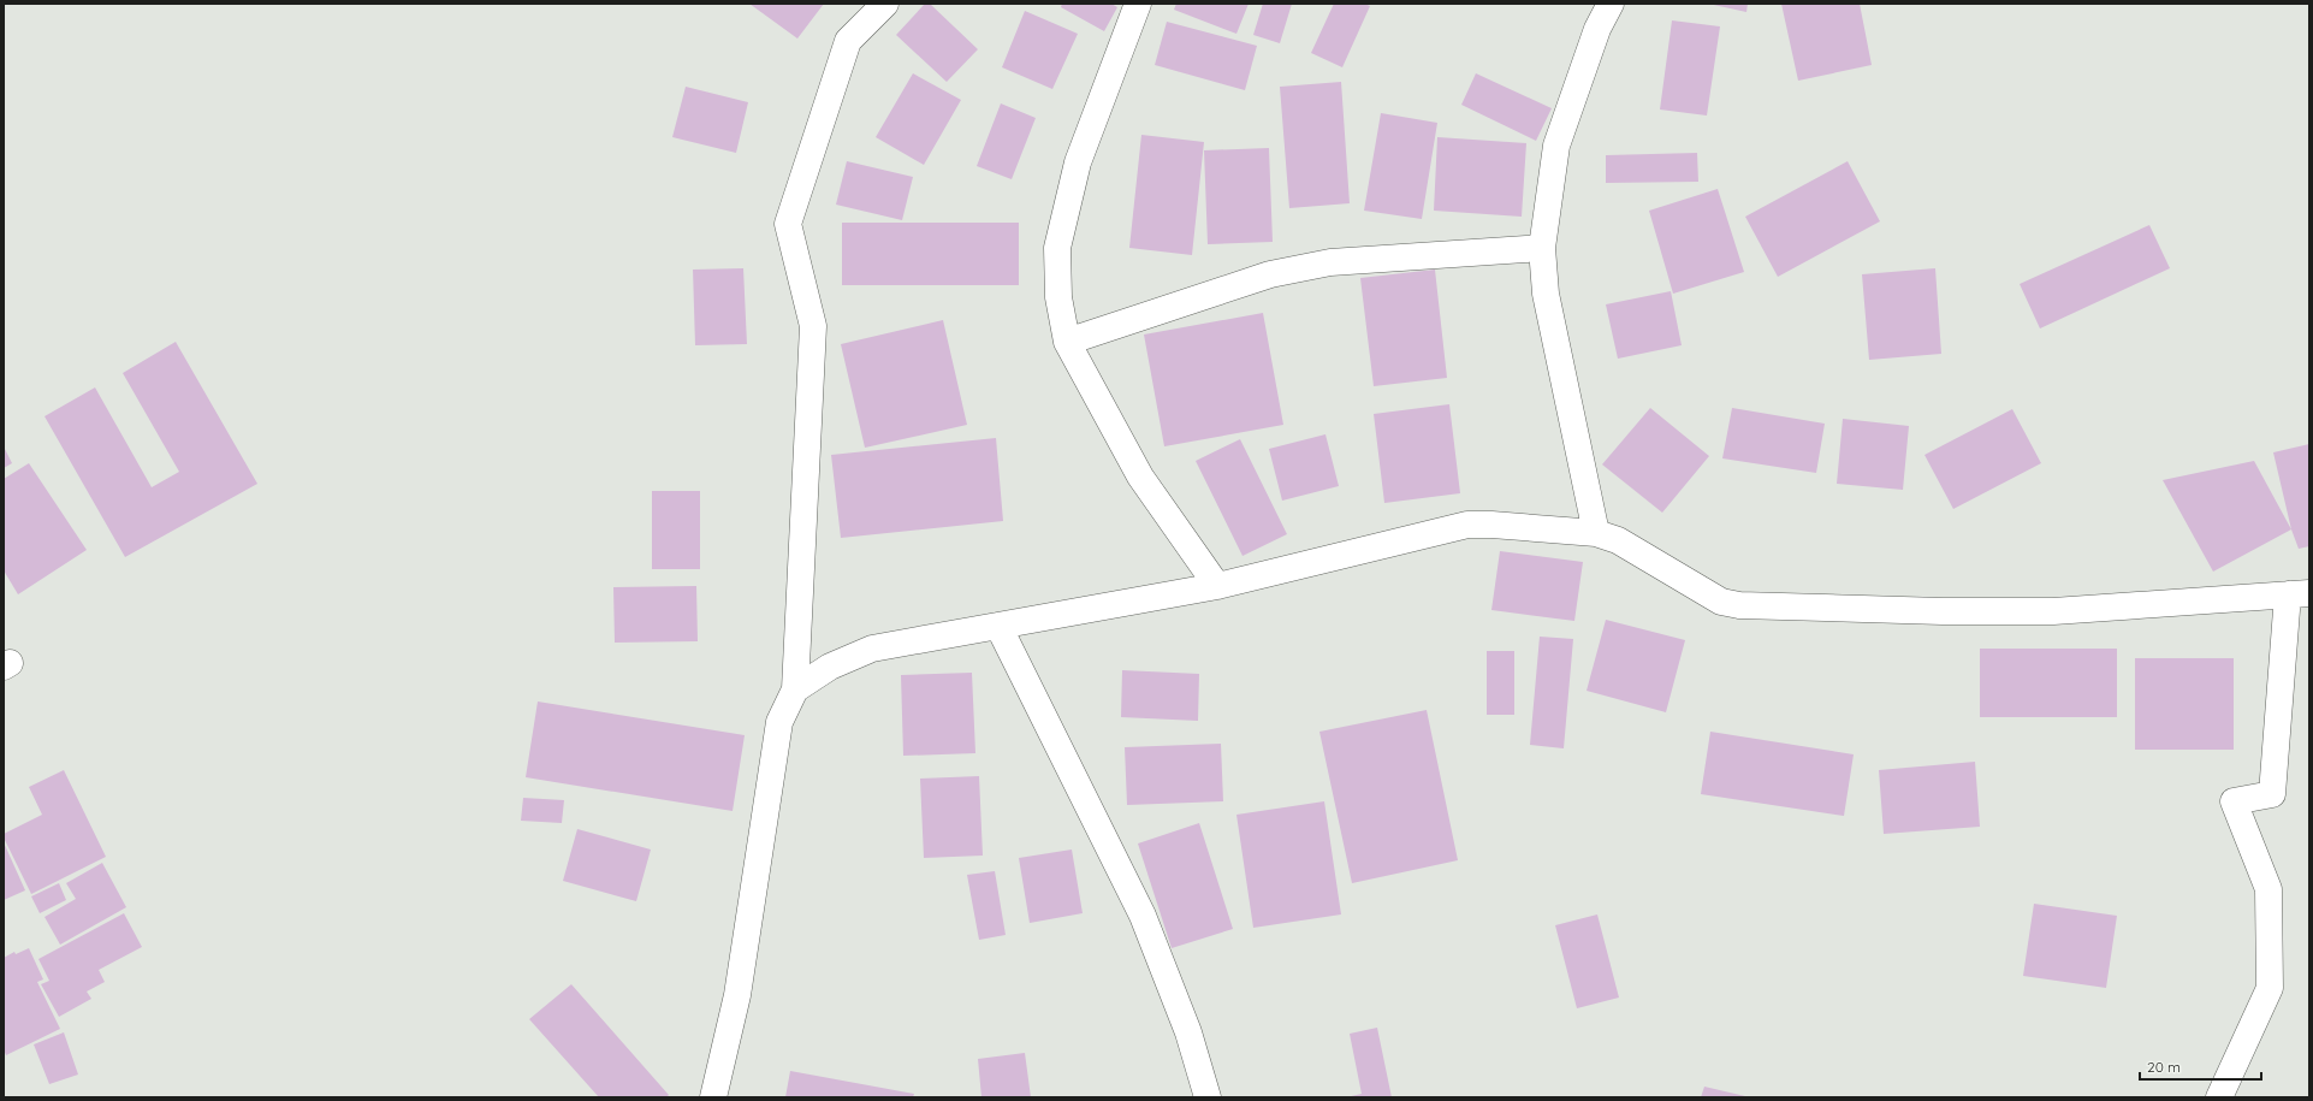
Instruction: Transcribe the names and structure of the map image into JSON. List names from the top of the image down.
{
  "scale_bar": "20 m"
}
